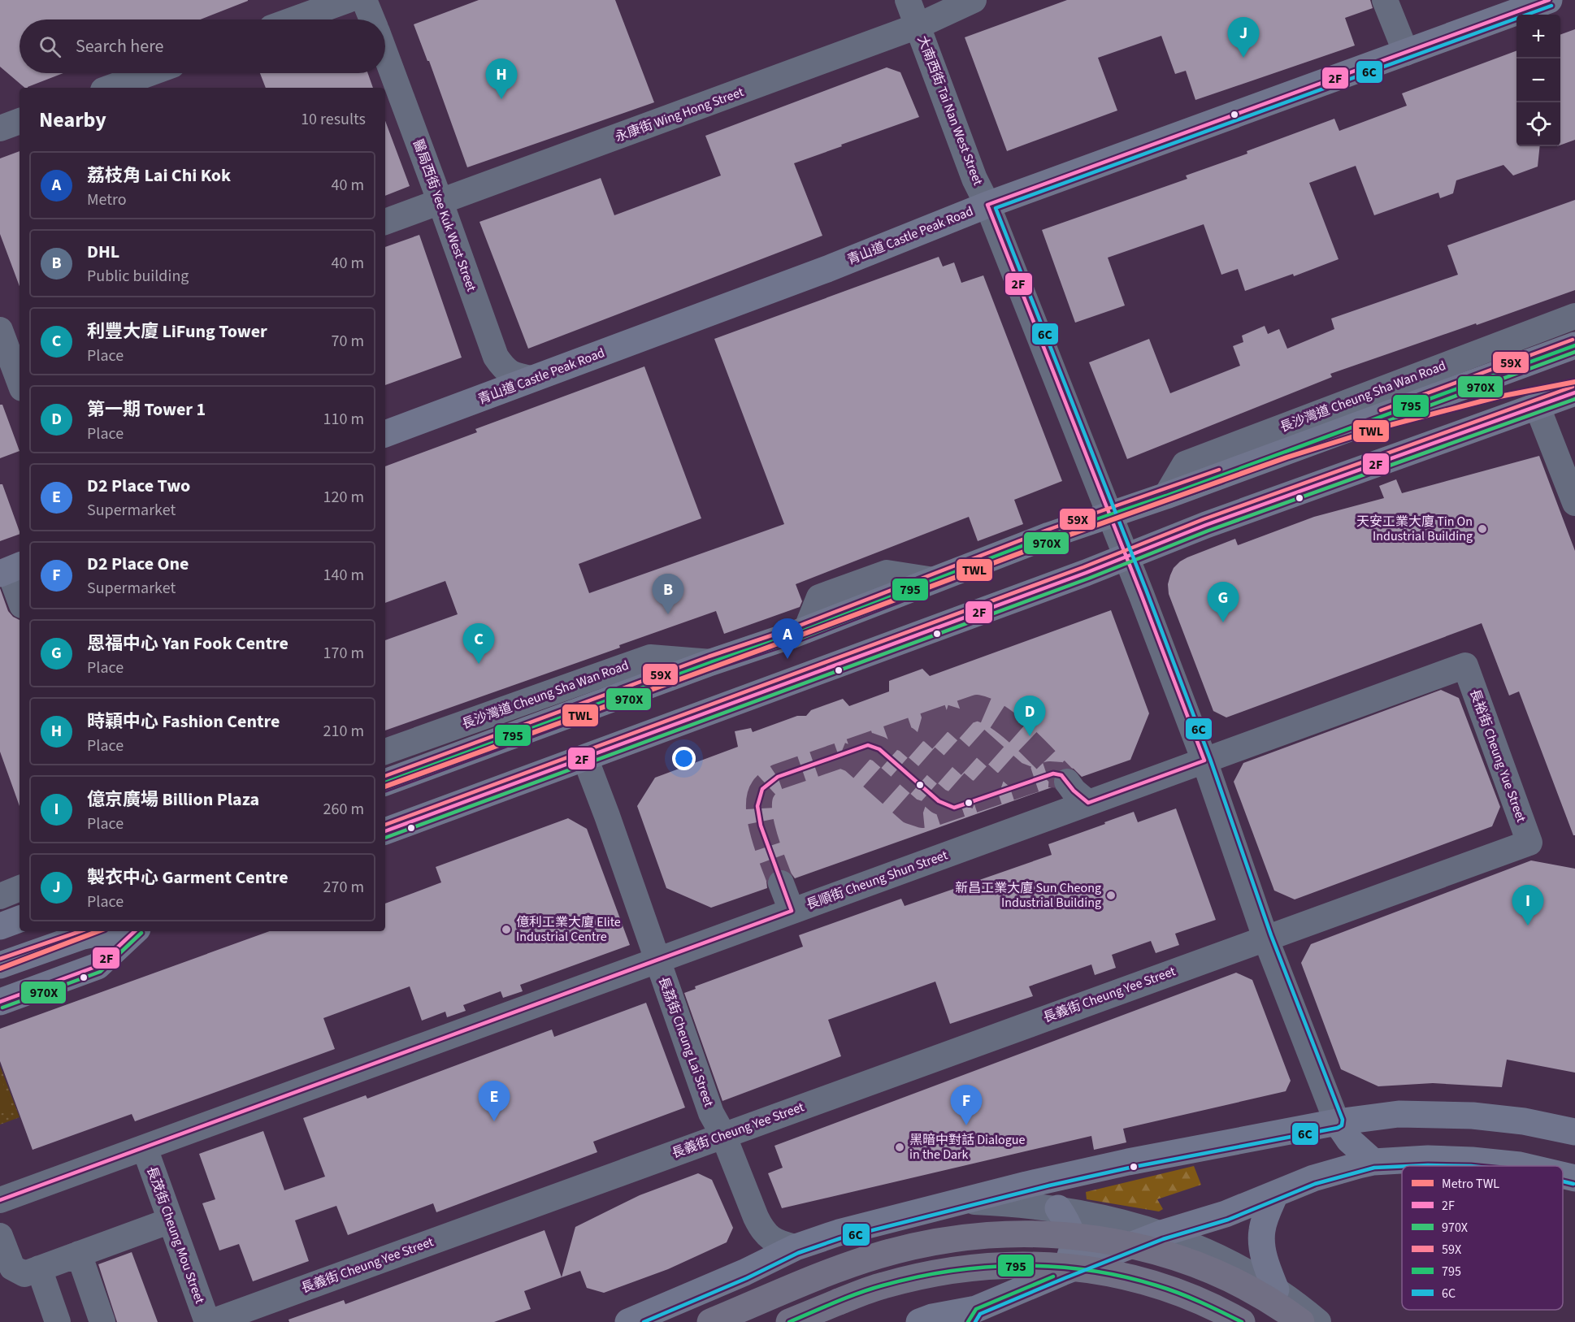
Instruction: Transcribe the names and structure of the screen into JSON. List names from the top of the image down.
{
  "streets": {
    "main road": ["青山道 Castle Peak Road", "長沙灣道 Cheung Sha Wan Road"],
    "street": [
      "大南西街 Tai Nan West Street",
      "永康街 Wing Hong Street",
      "醫局西街 Yee Kuk West Street",
      "長裕街 Cheung Yue Street",
      "長順街 Cheung Shun Street",
      "長義街 Cheung Yee Street",
      "長荔街 Cheung Lai Street",
      "長茂街 Cheung Mou Street"
    ]
  },
  "crossings": [
    ["大南西街 Tai Nan West Street", "永康街 Wing Hong Street"],
    ["大南西街 Tai Nan West Street", "青山道 Castle Peak Road"],
    ["大南西街 Tai Nan West Street", "長沙灣道 Cheung Sha Wan Road"],
    ["大南西街 Tai Nan West Street", "長裕街 Cheung Yue Street"],
    ["大南西街 Tai Nan West Street", "長順街 Cheung Shun Street"],
    ["大南西街 Tai Nan West Street", "長義街 Cheung Yee Street"],
    ["永康街 Wing Hong Street", "醫局西街 Yee Kuk West Street"],
    ["醫局西街 Yee Kuk West Street", "青山道 Castle Peak Road"],
    ["長裕街 Cheung Yue Street", "長順街 Cheung Shun Street"],
    ["長裕街 Cheung Yue Street", "長義街 Cheung Yee Street"],
    ["長順街 Cheung Shun Street", "長荔街 Cheung Lai Street"],
    ["長順街 Cheung Shun Street", "長茂街 Cheung Mou Street"],
    ["長義街 Cheung Yee Street", "長荔街 Cheung Lai Street"],
    ["長義街 Cheung Yee Street", "長茂街 Cheung Mou Street"]
  ],
  "places": [
    "天安工業大廈 Tin On Industrial Building",
    "新昌工業大廈 Sun Cheong Industrial Building",
    "億利工業大廈 Elite Industrial Centre",
    "黑暗中對話 Dialogue in the Dark"
  ],
  "lines": [
    "transit line 2F",
    "transit line 6C",
    "transit line 59X",
    "transit line 795",
    "transit line 970X",
    "metro line TWL"
  ],
  "legend": [
    "Metro TWL",
    "2F",
    "970X",
    "59X",
    "795",
    "6C"
  ],
  "page": {
    "map_buttons": ["+", "−"],
    "pins": [
      "J",
      "H",
      "B",
      "G",
      "A",
      "C",
      "D",
      "I",
      "E",
      "F"
    ],
    "search": "Search here",
    "heading": ["Nearby", "10 results"],
    "list": [
      {
        "mark": "A",
        "name": "荔枝角 Lai Chi Kok",
        "note": "Metro",
        "value": "40 m"
      },
      {
        "mark": "B",
        "name": "DHL",
        "note": "Public building",
        "value": "40 m"
      },
      {
        "mark": "C",
        "name": "利豐大廈 LiFung Tower",
        "note": "Place",
        "value": "70 m"
      },
      {
        "mark": "D",
        "name": "第一期 Tower 1",
        "note": "Place",
        "value": "110 m"
      },
      {
        "mark": "E",
        "name": "D2 Place Two",
        "note": "Supermarket",
        "value": "120 m"
      },
      {
        "mark": "F",
        "name": "D2 Place One",
        "note": "Supermarket",
        "value": "140 m"
      },
      {
        "mark": "G",
        "name": "恩福中心 Yan Fook Centre",
        "note": "Place",
        "value": "170 m"
      },
      {
        "mark": "H",
        "name": "時穎中心 Fashion Centre",
        "note": "Place",
        "value": "210 m"
      },
      {
        "mark": "I",
        "name": "億京廣場 Billion Plaza",
        "note": "Place",
        "value": "260 m"
      },
      {
        "mark": "J",
        "name": "製衣中心 Garment Centre",
        "note": "Place",
        "value": "270 m"
      }
    ]
  }
}
